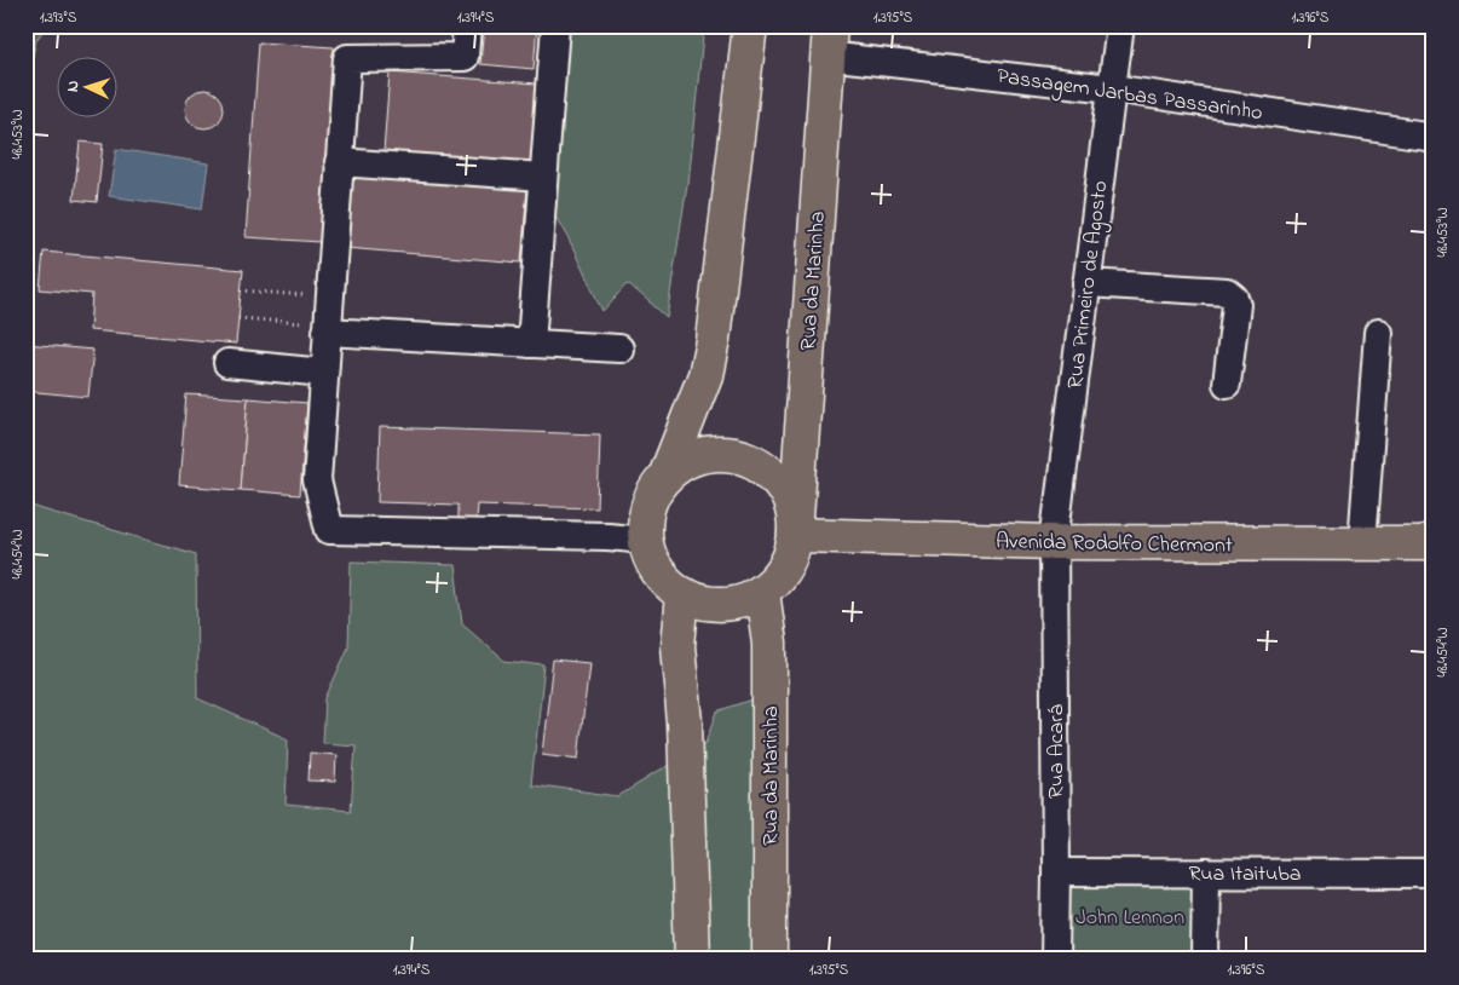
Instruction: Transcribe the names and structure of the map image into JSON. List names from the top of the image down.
{
  "streets": {
    "main road": ["Rua da Marinha", "Avenida Rodolfo Chermont"],
    "street": [
      "Passagem Jarbas Passarinho",
      "Rua Primeiro de Agosto",
      "Rua Acará",
      "Rua Itaituba"
    ]
  },
  "crossings": [
    ["Passagem Jarbas Passarinho", "Rua da Marinha"],
    ["Passagem Jarbas Passarinho", "Rua Primeiro de Agosto"],
    ["Rua da Marinha", "Avenida Rodolfo Chermont"],
    ["Rua Primeiro de Agosto", "Avenida Rodolfo Chermont"],
    ["Rua Primeiro de Agosto", "Rua Acará"],
    ["Avenida Rodolfo Chermont", "Rua Acará"],
    ["Rua Acará", "Rua Itaituba"]
  ],
  "parks": ["John Lennon"],
  "north": "left",
  "coordinates": [
    "1.393°S",
    "1.394°S",
    "1.395°S",
    "1.396°S",
    "48.453°W",
    "48.454°W"
  ]
}
